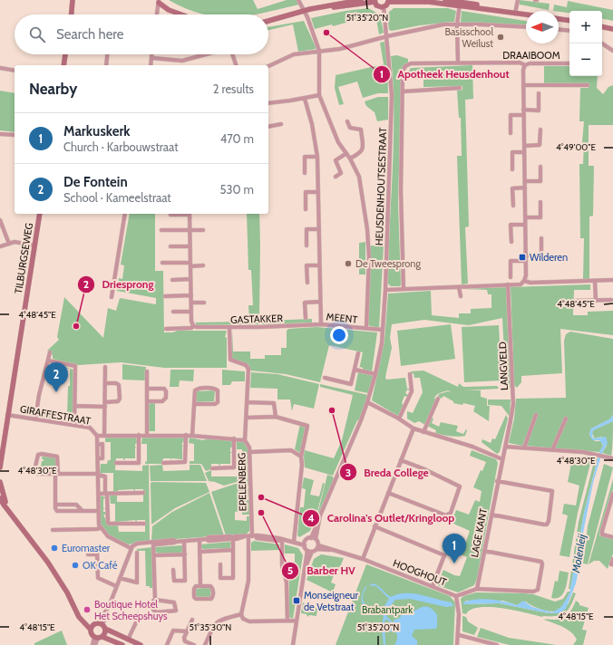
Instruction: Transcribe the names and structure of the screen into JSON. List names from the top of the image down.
{
  "streets": {
    "main road": ["TILBURGSEWEG"],
    "street": [
      "DRAAIBOOM",
      "HEUSDENHOUTSESTRAAT",
      "MEENT",
      "GASTAKKER",
      "LANGVELD",
      "GIRAFFESTRAAT",
      "EPELENBERG",
      "LAGE KANT",
      "HOOGHOUT"
    ]
  },
  "crossings": [
    ["DRAAIBOOM", "HEUSDENHOUTSESTRAAT"],
    ["HEUSDENHOUTSESTRAAT", "MEENT"],
    ["TILBURGSEWEG", "GIRAFFESTRAAT"],
    ["MEENT", "GASTAKKER"],
    ["LANGVELD", "LAGE KANT"],
    ["GIRAFFESTRAAT", "EPELENBERG"]
  ],
  "water": ["Molenleij"],
  "parks": ["Brabantpark"],
  "places": {
    "other": [
      "Apotheek Heusdenhout",
      "Basisschool Weilust",
      "De Tweesprong",
      "Driesprong",
      "Breda College",
      "Carolina's Outlet/Kringloop",
      "Barber HV",
      "Euromaster",
      "OK Café",
      "Boutique Hotel Het Scheepshuys"
    ],
    "transit": ["Wilderen", "Monseigneur de Vetstraat"]
  },
  "north": "left",
  "page": {
    "map_buttons": ["+", "−"],
    "search": "Search here",
    "heading": ["Nearby", "2 results"],
    "list": [
      {
        "mark": "1",
        "name": "Markuskerk",
        "note": "Church · Karbouwstraat",
        "value": "470 m"
      },
      {
        "mark": "2",
        "name": "De Fontein",
        "note": "School · Kameelstraat",
        "value": "530 m"
      }
    ],
    "pins": ["2", "1"]
  },
  "coordinates": [
    "51°35'20\"N",
    "4°49'00\"E",
    "4°48'45\"E",
    "4°48'30\"E",
    "4°48'15\"E",
    "51°35'30\"N"
  ]
}
